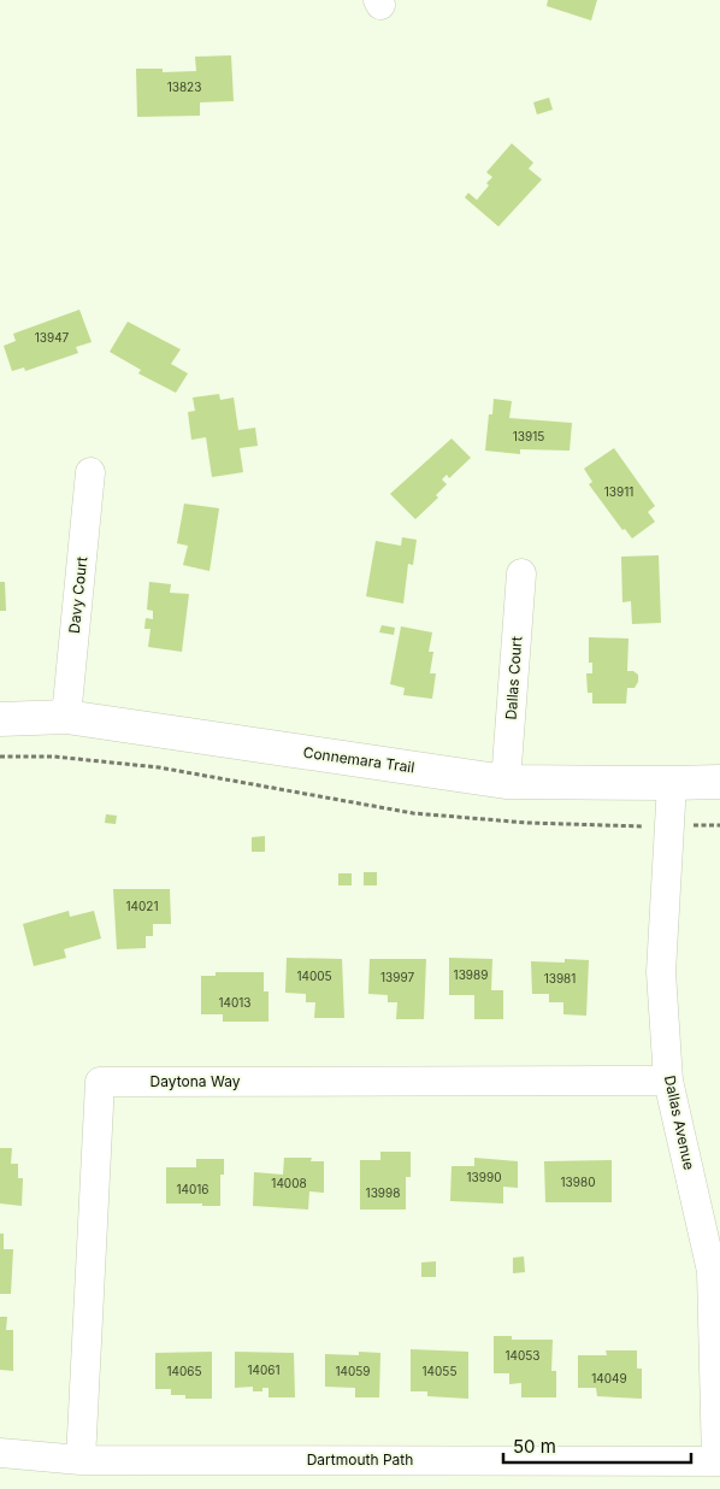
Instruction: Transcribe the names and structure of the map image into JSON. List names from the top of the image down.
{
  "streets": {
    "street": [
      "Davy Court",
      "Dallas Court",
      "Connemara Trail",
      "Daytona Way",
      "Dallas Avenue",
      "Dartmouth Path"
    ]
  },
  "crossings": [
    ["Davy Court", "Connemara Trail"],
    ["Dallas Court", "Connemara Trail"],
    ["Connemara Trail", "Dallas Avenue"],
    ["Daytona Way", "Dallas Avenue"],
    ["Daytona Way", "Dartmouth Path"],
    ["Dallas Avenue", "Dartmouth Path"]
  ],
  "house_numbers": [
    "13823",
    "13947",
    "13915",
    "13911",
    "14021",
    "13989",
    "14005",
    "13997",
    "13981",
    "14013",
    "13990",
    "13980",
    "14008",
    "14016",
    "13998",
    "14053",
    "14061",
    "14065",
    "14059",
    "14055",
    "14049"
  ],
  "scale_bar": "50 m"
}
